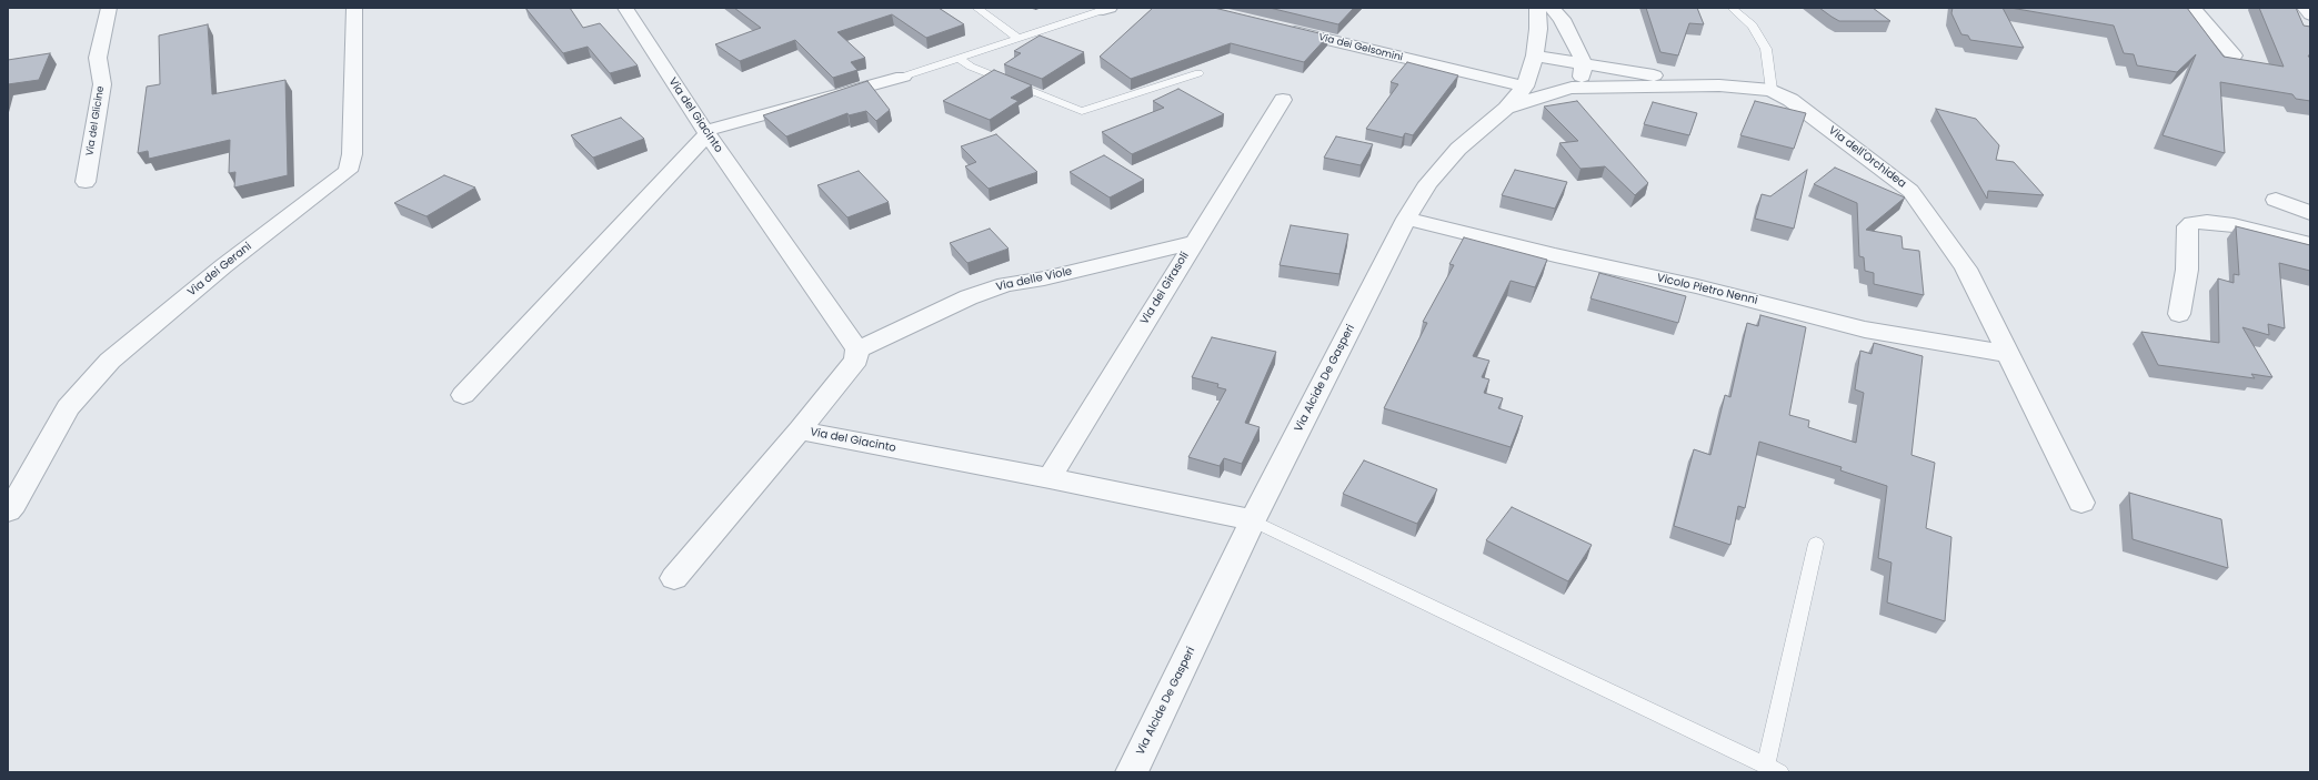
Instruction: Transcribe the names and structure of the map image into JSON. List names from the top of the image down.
{
  "streets": {
    "street": [
      "Via dei Gelsomini",
      "Via del Giacinto",
      "Via del Glicine",
      "Via dell'Orchidea",
      "Via dei Gerani",
      "Via delle Viole",
      "Via dei Girasoli",
      "Vicolo Pietro Nenni",
      "Via Alcide De Gasperi"
    ]
  },
  "crossings": [
    ["Via dei Gelsomini", "Via Alcide De Gasperi"],
    ["Via del Giacinto", "Via delle Viole"],
    ["Via del Giacinto", "Via dei Girasoli"],
    ["Via del Giacinto", "Via Alcide De Gasperi"],
    ["Via dell'Orchidea", "Vicolo Pietro Nenni"],
    ["Via dell'Orchidea", "Via Alcide De Gasperi"],
    ["Via delle Viole", "Via dei Girasoli"],
    ["Vicolo Pietro Nenni", "Via Alcide De Gasperi"]
  ]
}
